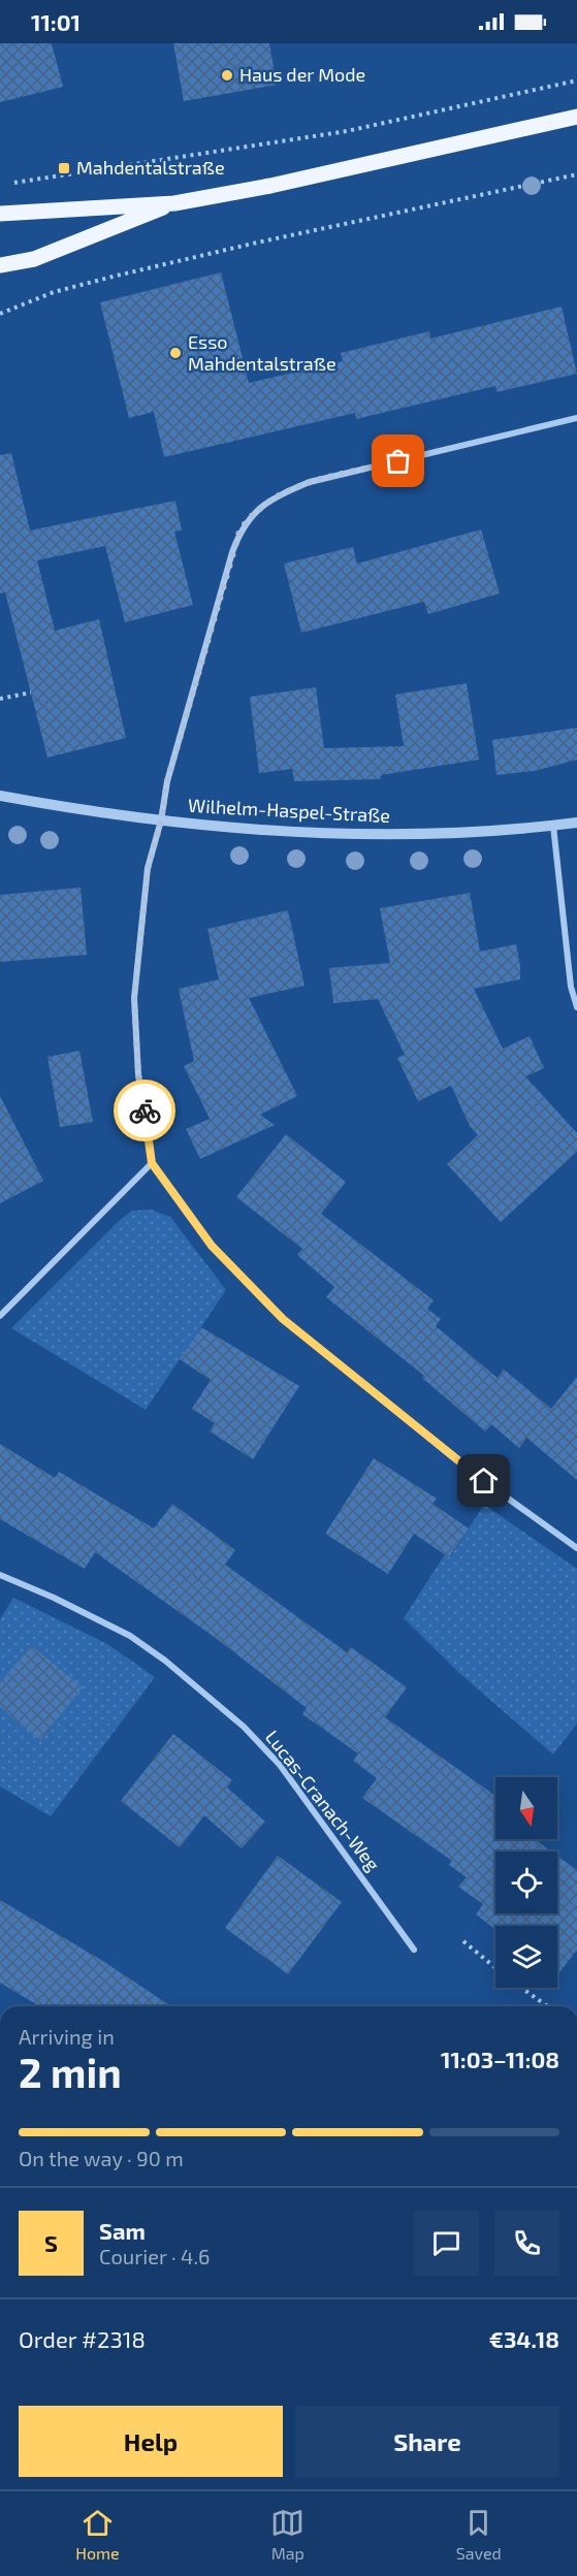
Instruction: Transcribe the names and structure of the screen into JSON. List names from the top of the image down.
{
  "streets": {
    "street": ["Wilhelm-Haspel-Straße", "Lucas-Cranach-Weg"]
  },
  "places": {
    "other": ["Haus der Mode", "Esso Mahdentalstraße"],
    "transit": ["Mahdentalstraße"]
  },
  "north": "bottom",
  "page": {
    "status": "11:01",
    "heading": ["2 min", "Arriving in", "11:03–11:08"],
    "panel": [
      "Sam",
      "Courier · 4.6",
      "Order #2318",
      "€34.18"
    ],
    "bar": "On the way · 90 m",
    "round": "S",
    "buttons": ["Help", "Share"],
    "tabs": ["Home", "Map", "Saved"]
  }
}
